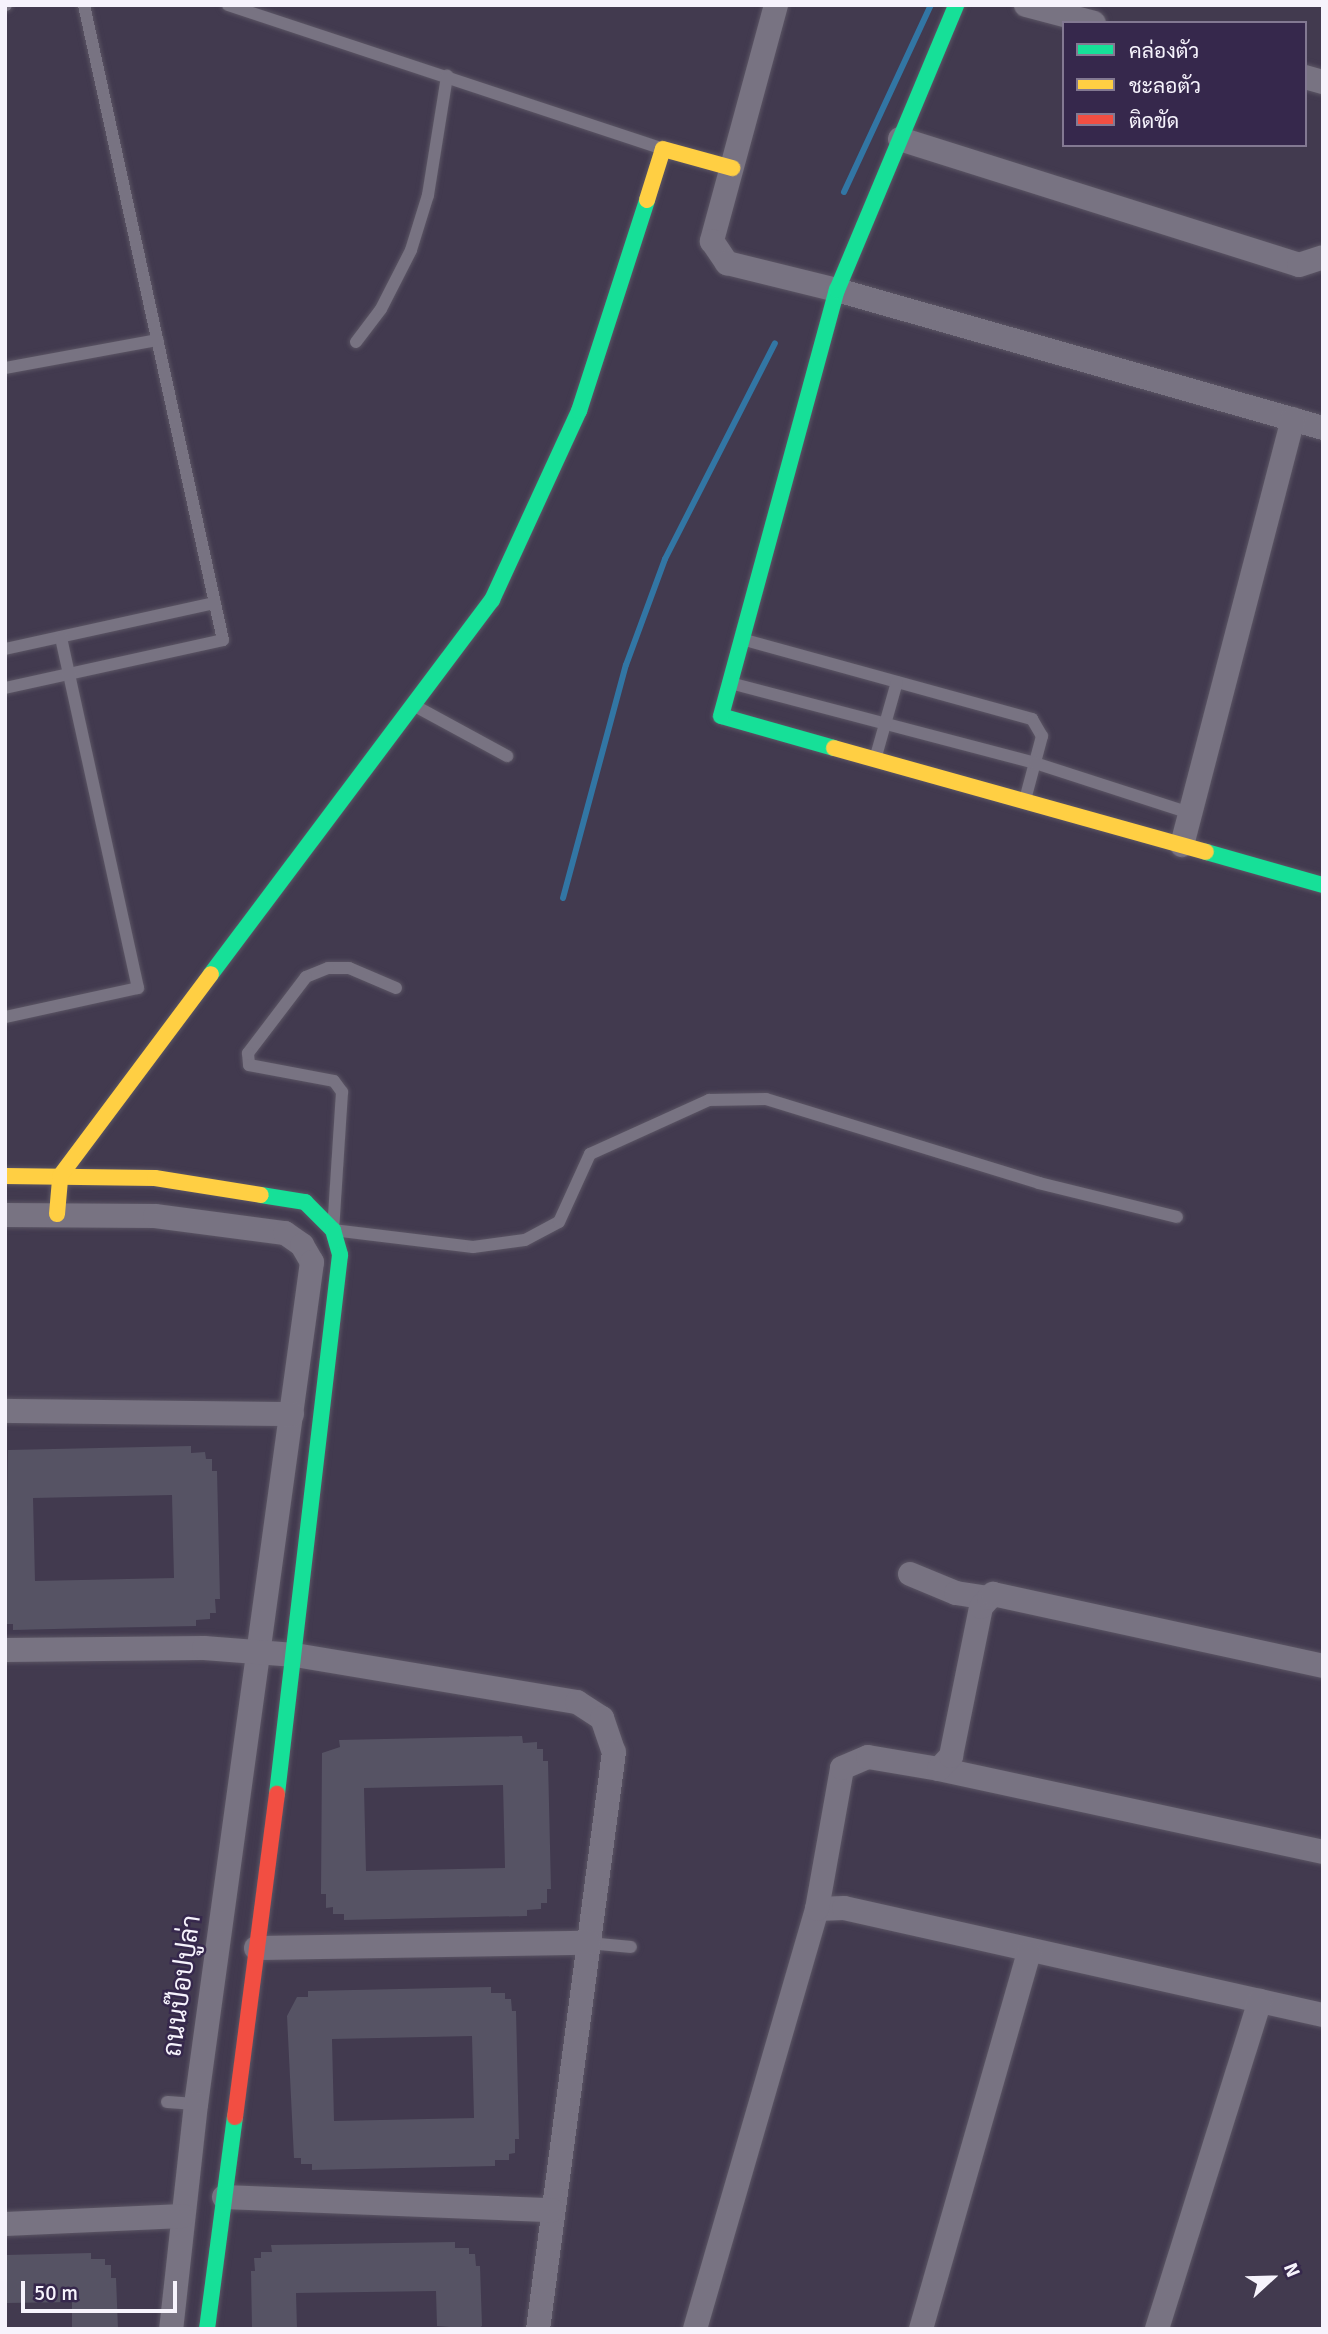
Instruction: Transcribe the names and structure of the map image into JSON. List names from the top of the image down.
{
  "streets": {
    "street": ["ถนนป๊อปปูล่า"]
  },
  "legend": ["คล่องตัว", "ชะลอตัว", "ติดขัด"],
  "scale_bar": "50 m",
  "north": "right"
}
